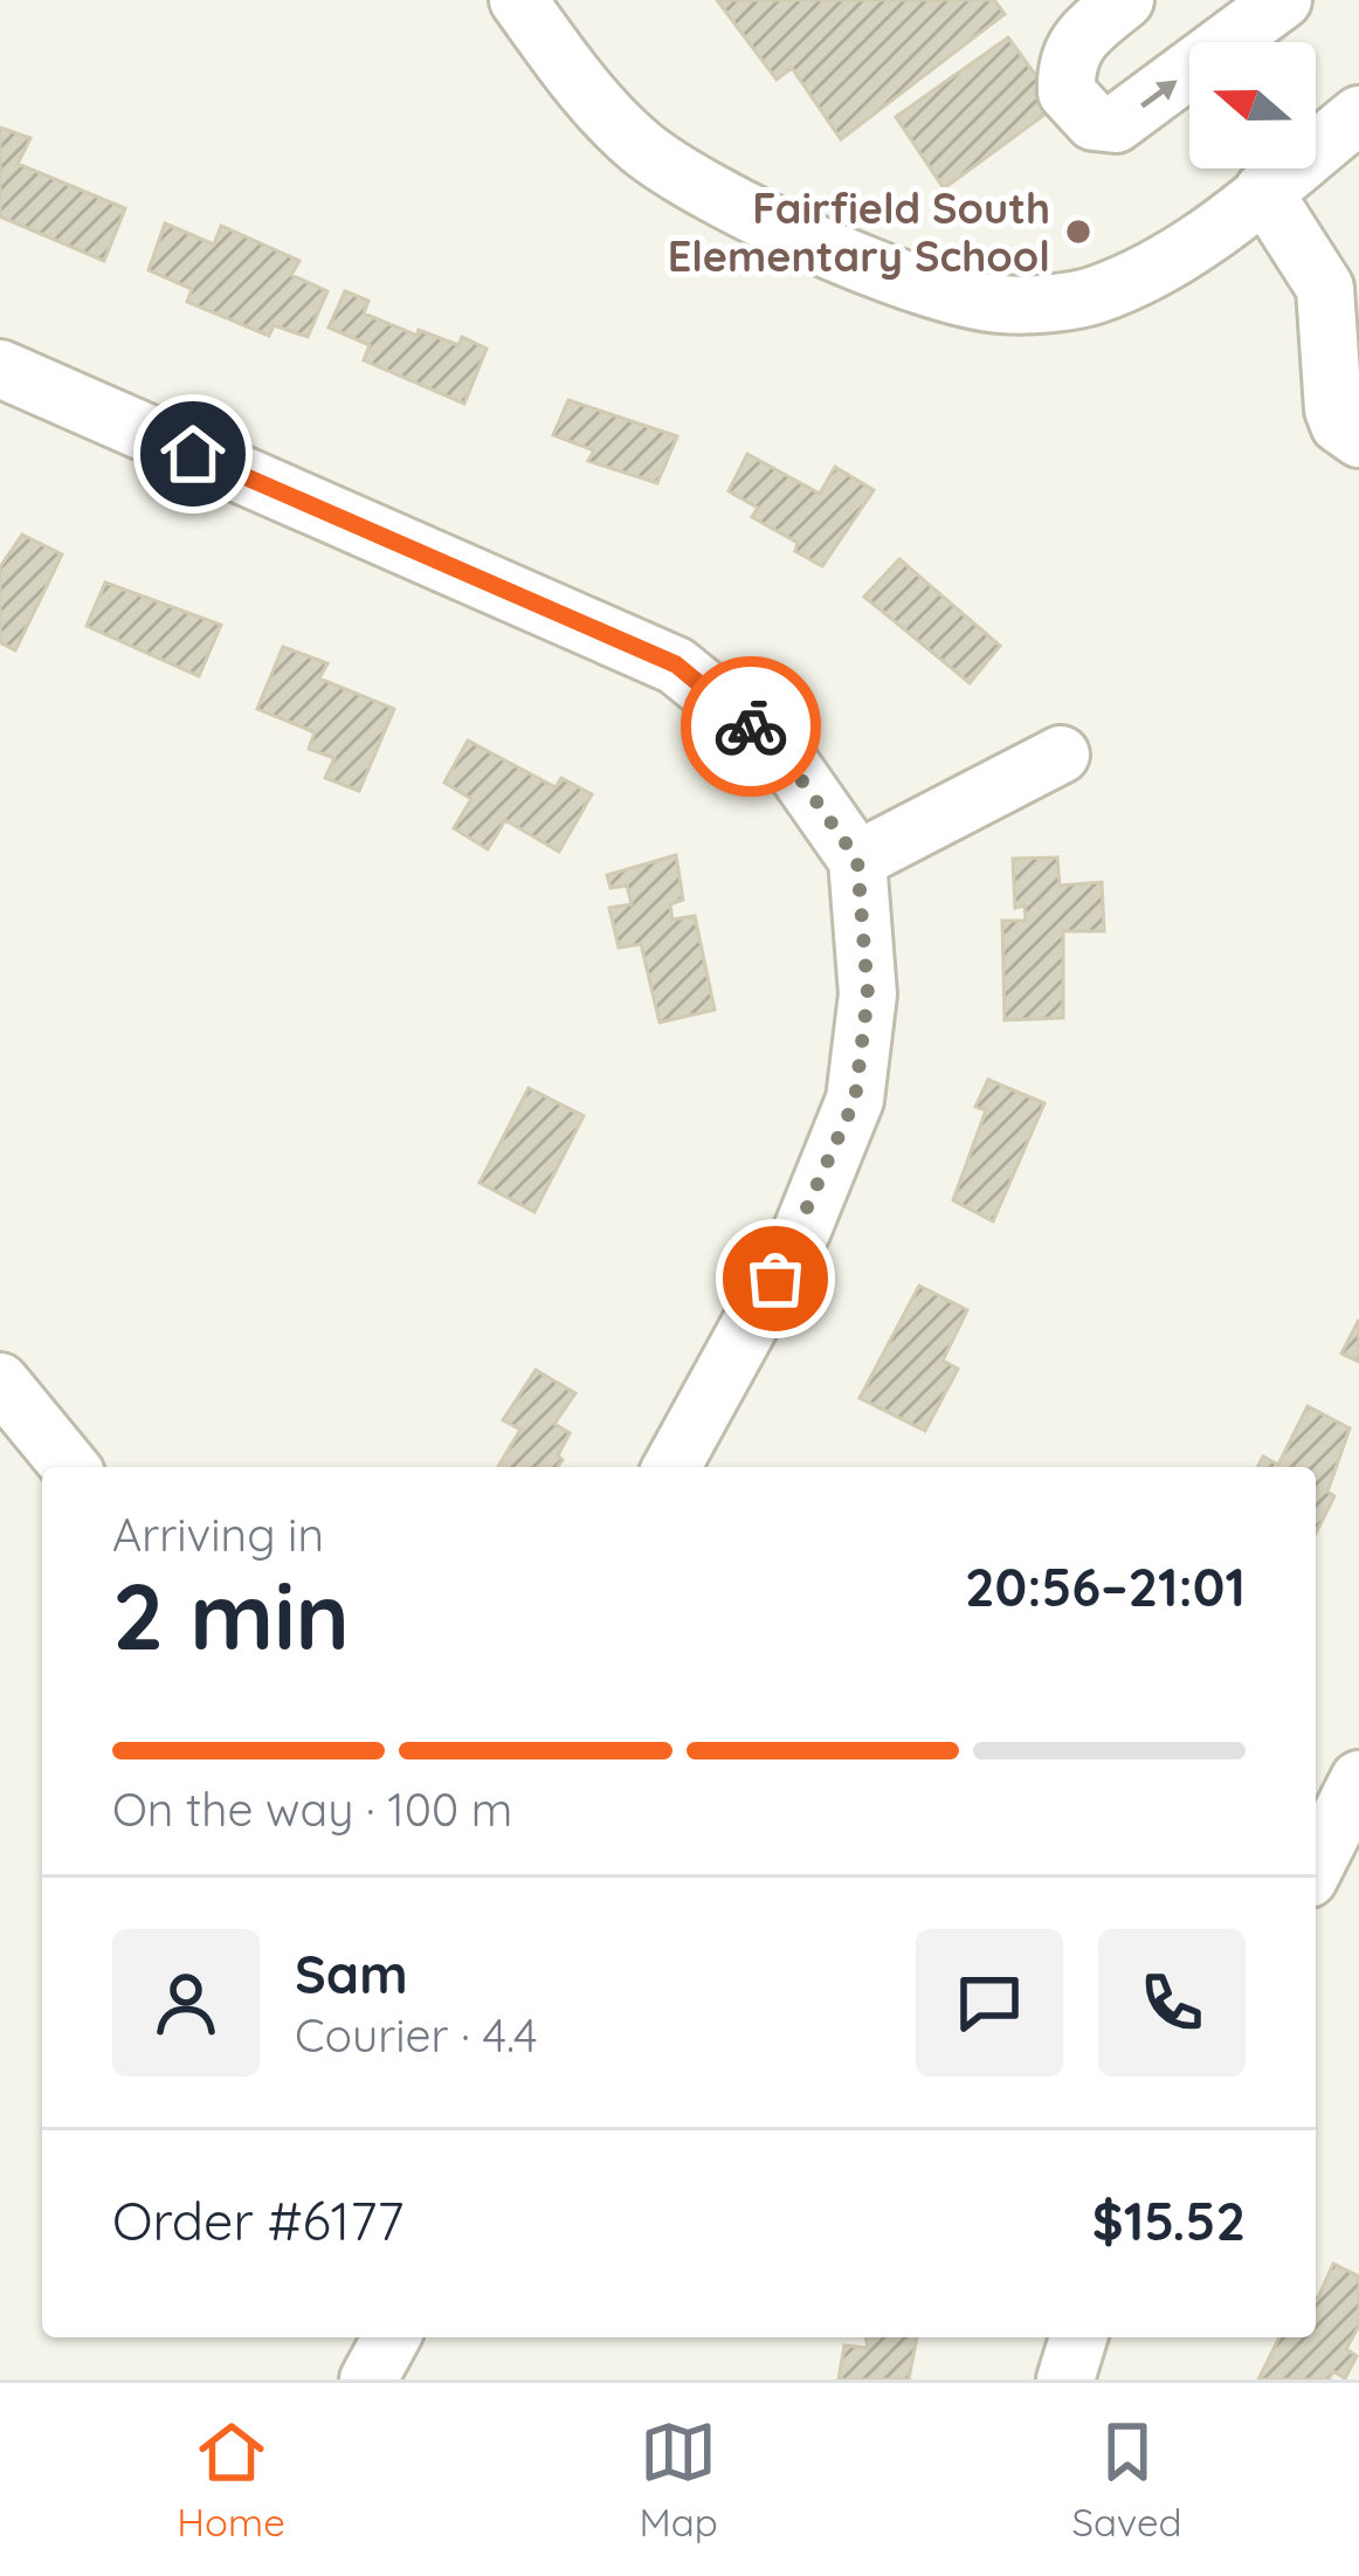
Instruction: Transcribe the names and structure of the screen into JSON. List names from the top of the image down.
{
  "places": ["Fairfield South Elementary School"],
  "north": "left",
  "page": {
    "heading": ["2 min", "Arriving in", "20:56–21:01"],
    "panel": [
      "Sam",
      "Courier · 4.4",
      "Order #6177",
      "$15.52"
    ],
    "bar": "On the way · 100 m",
    "tabs": ["Home", "Map", "Saved"]
  }
}
